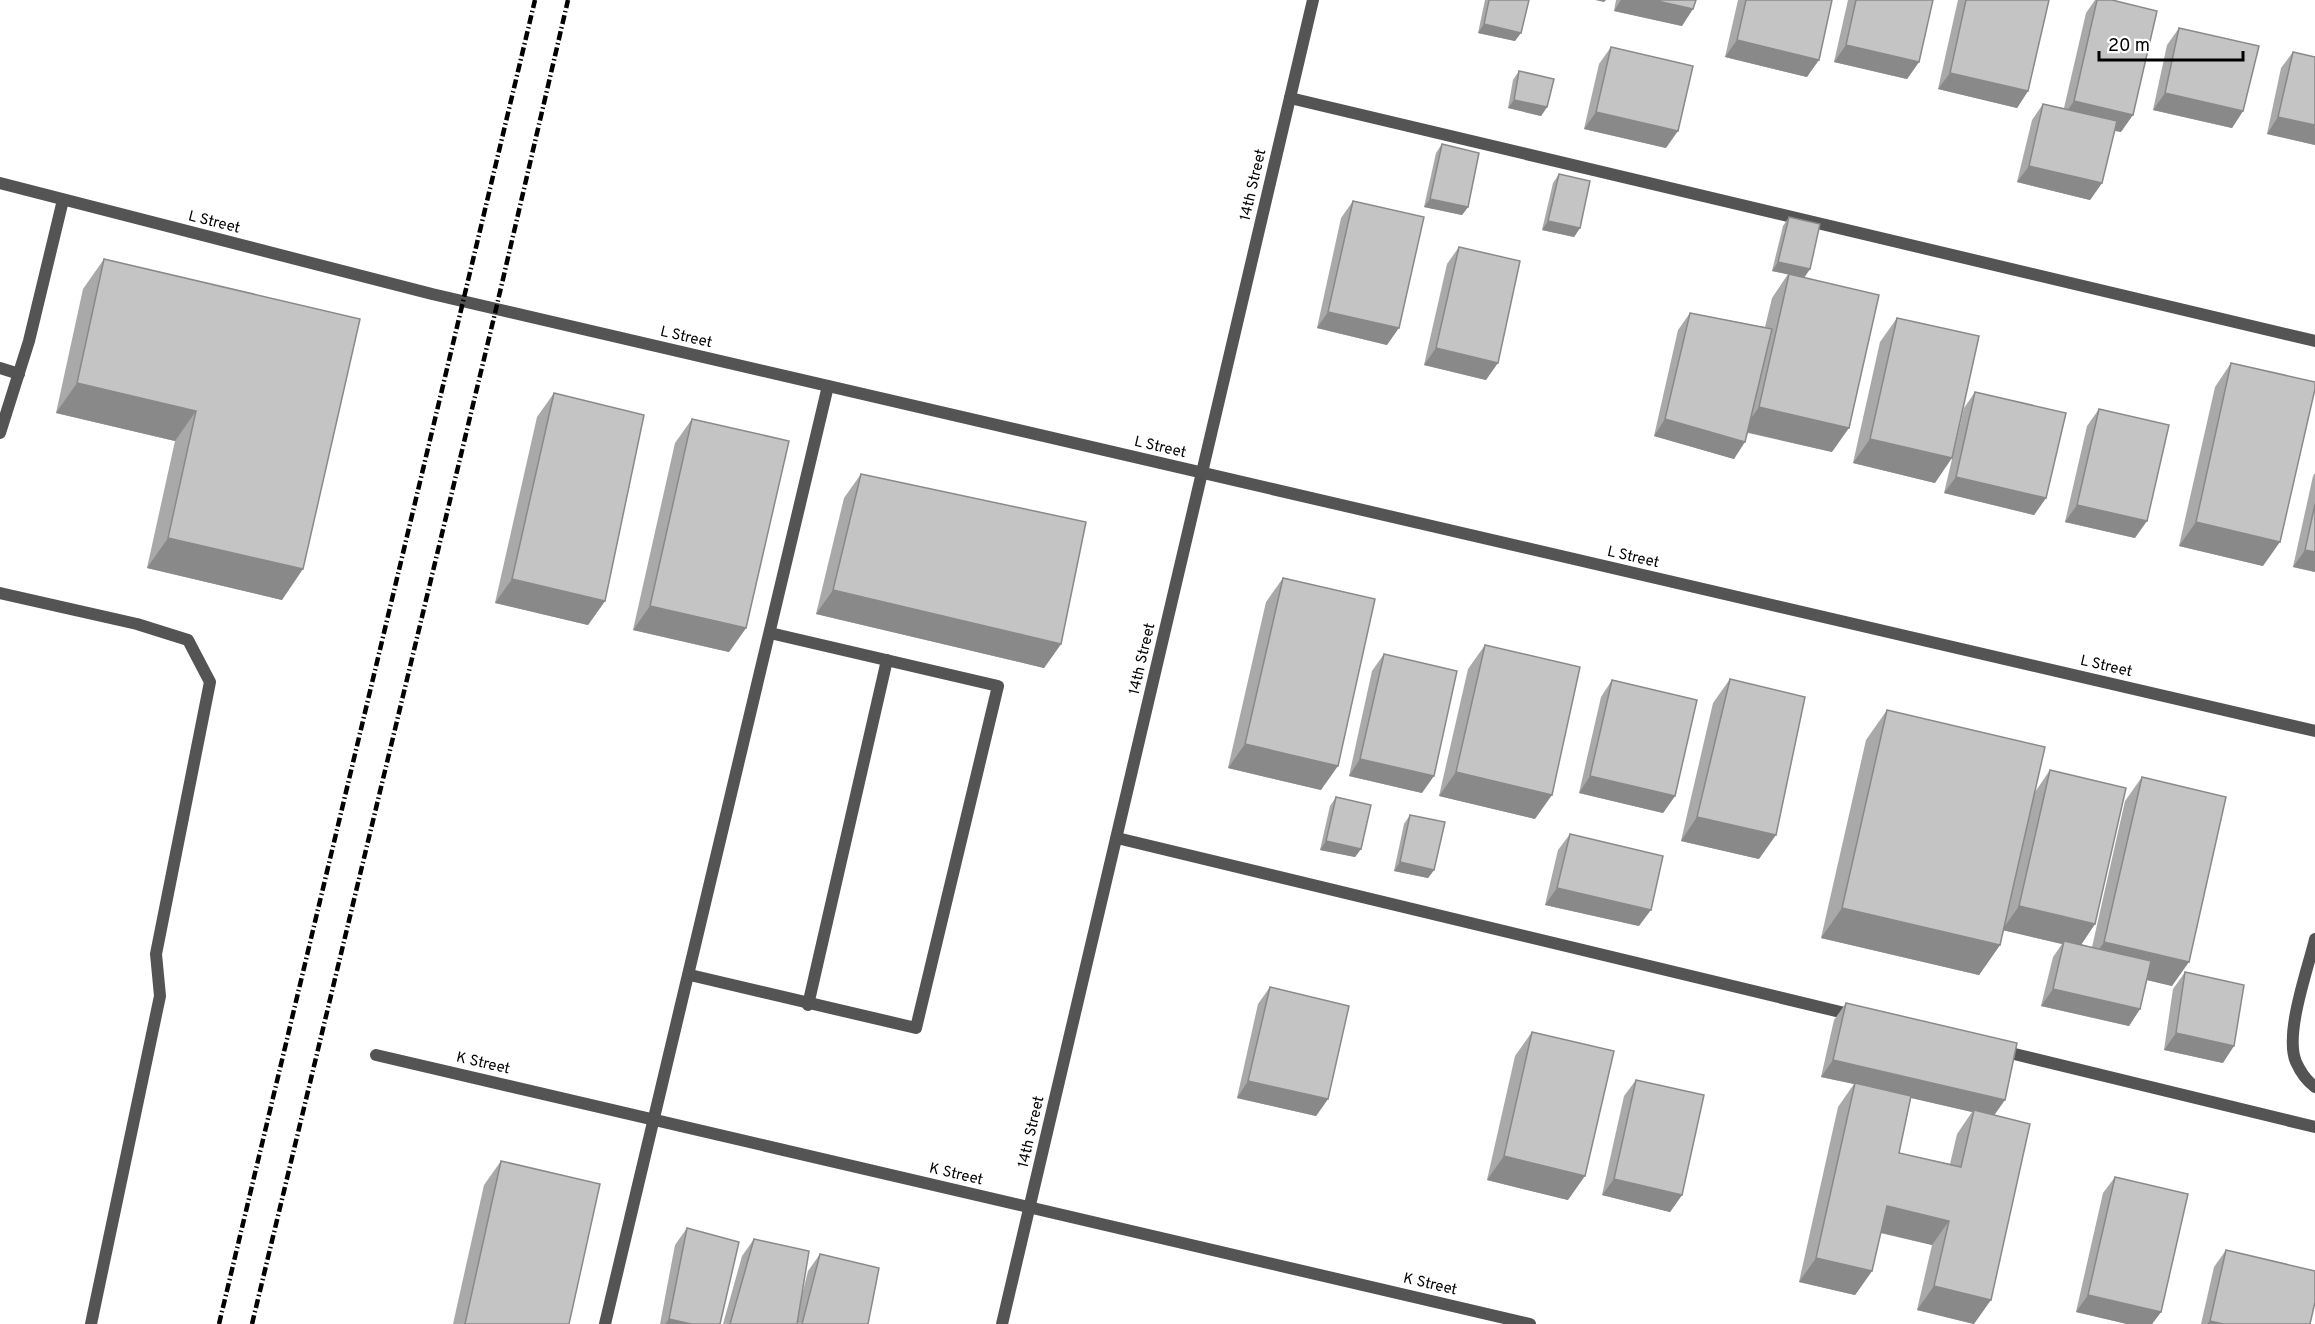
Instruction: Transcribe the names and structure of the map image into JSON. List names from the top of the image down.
{
  "streets": {
    "street": ["14th Street", "L Street", "K Street"]
  },
  "crossings": [
    ["14th Street", "L Street"],
    ["14th Street", "K Street"]
  ],
  "scale_bar": "20 m"
}
